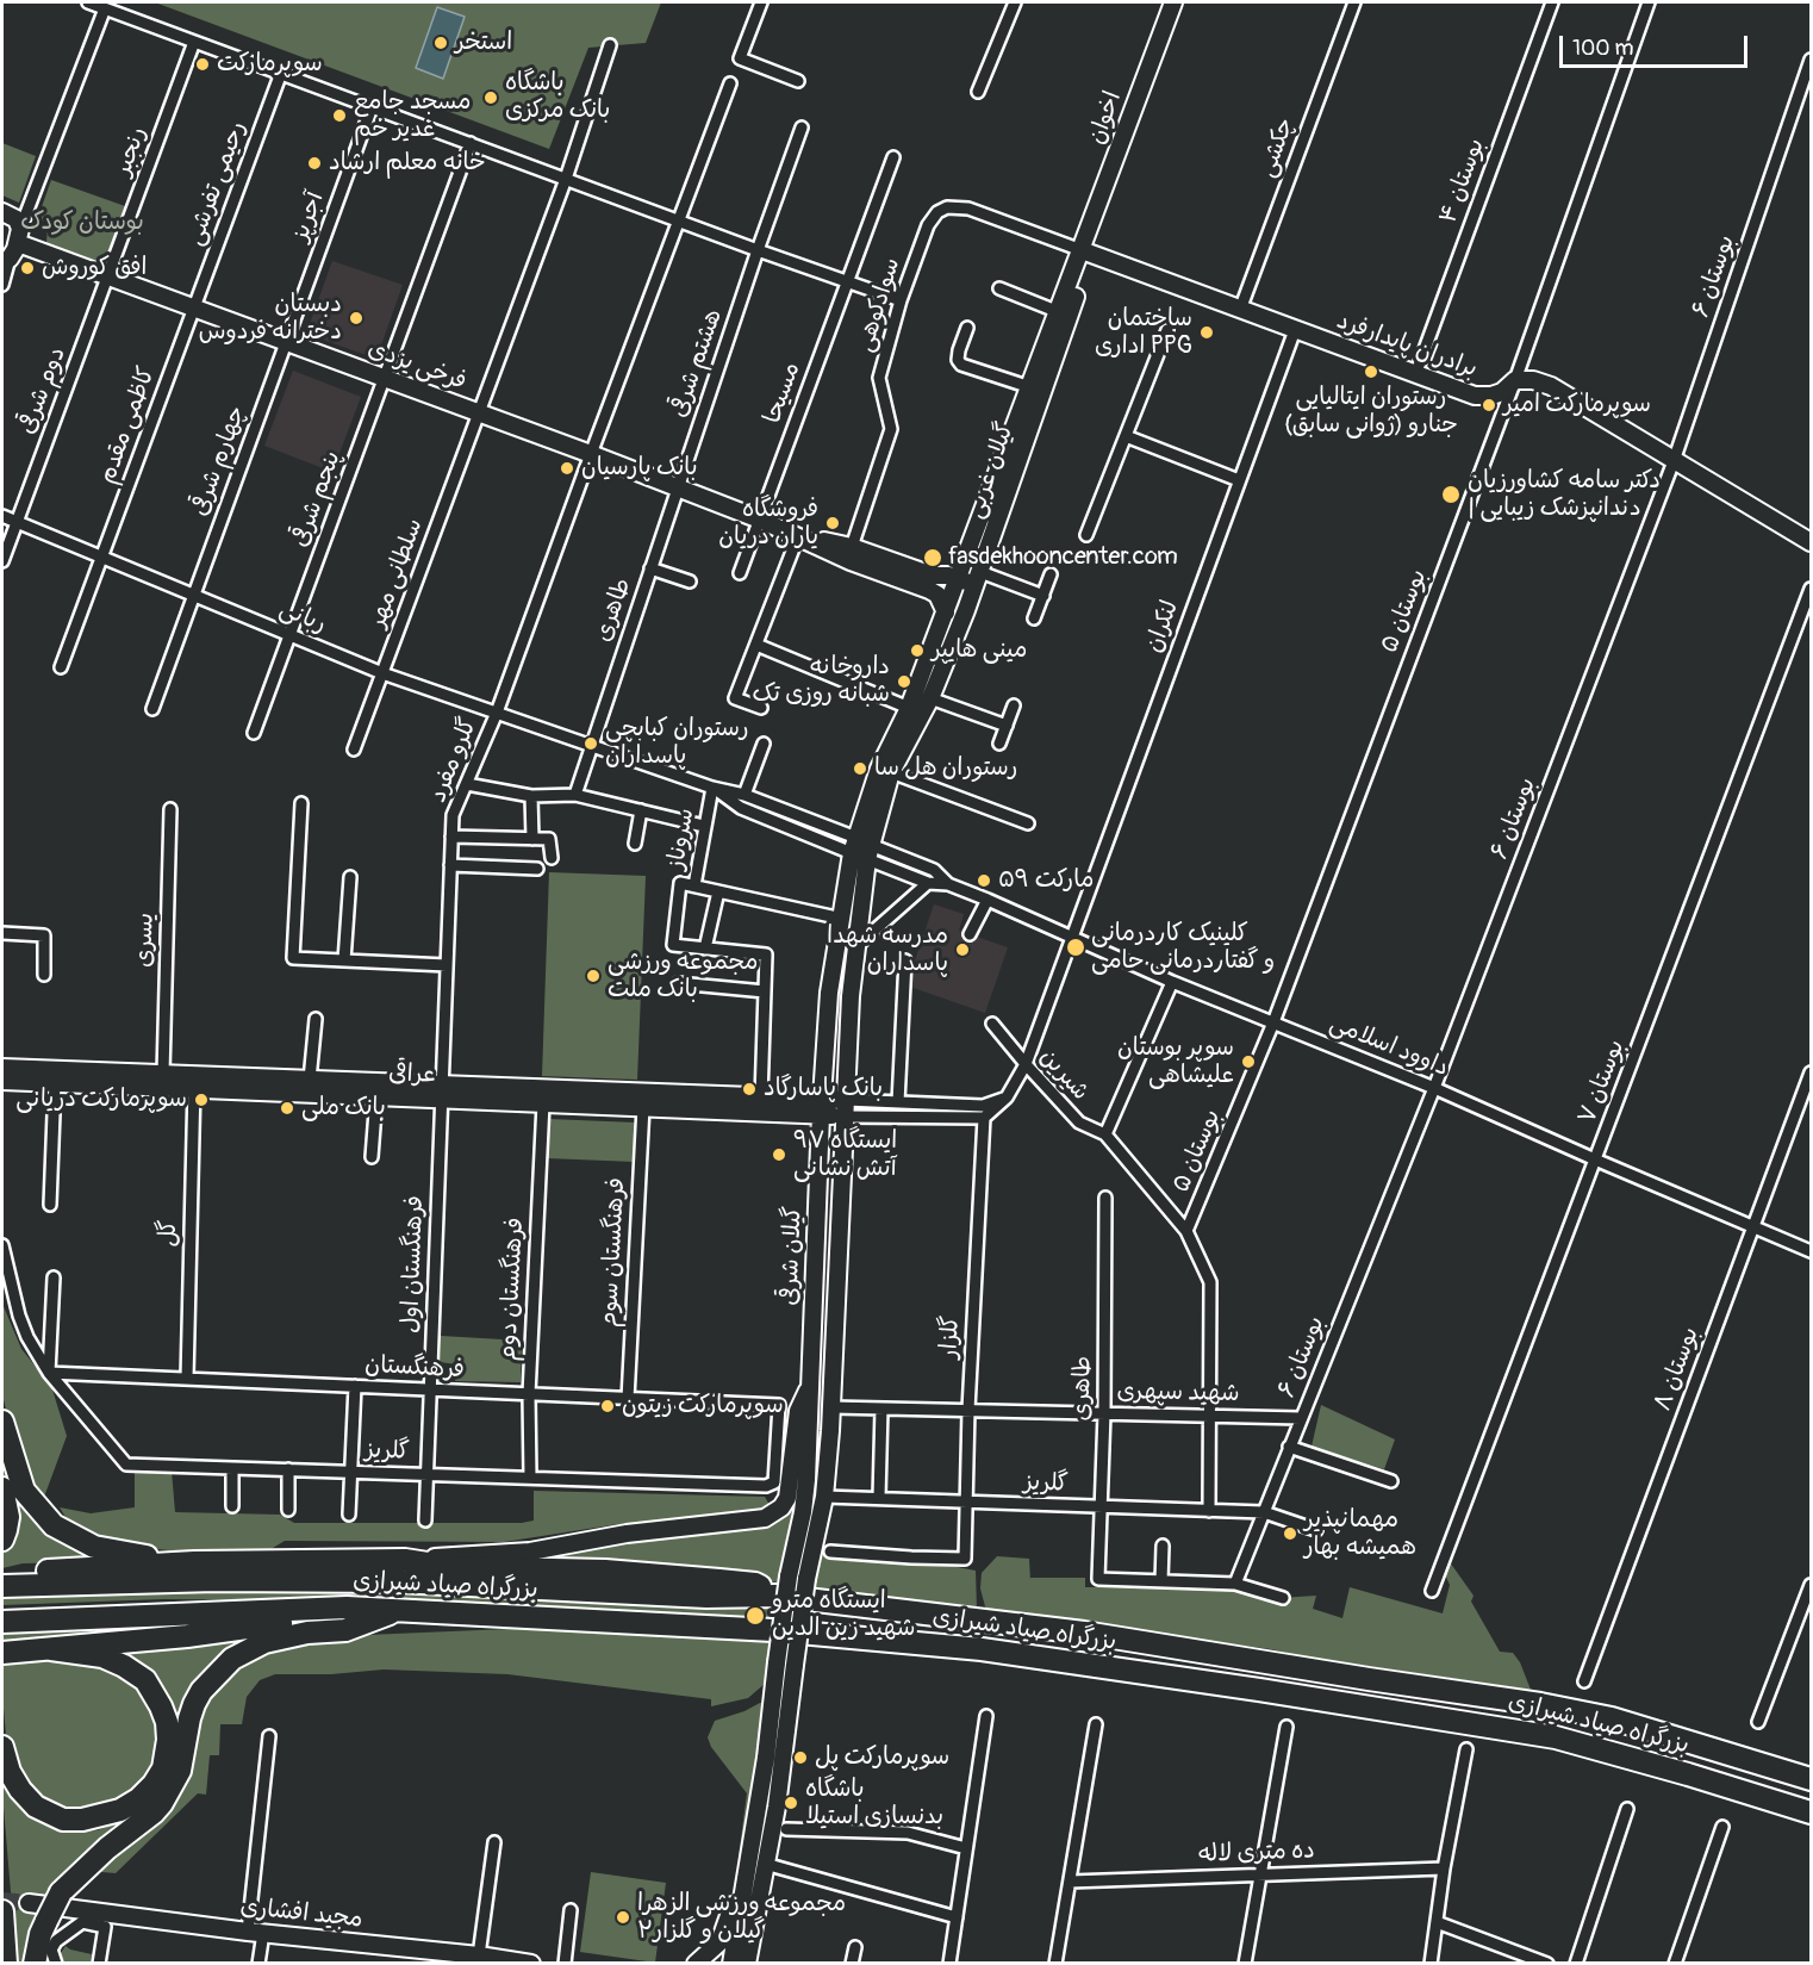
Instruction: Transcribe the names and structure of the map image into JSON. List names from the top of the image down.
{
  "streets": {
    "highway": ["بزرگراه صیاد شیرازی"],
    "main road": [
      "اخوان",
      "برادران پایدارفرد",
      "فرخی یزدی",
      "گیلان غربی",
      "عراقی",
      "گیلان شرقی",
      "مجید افشاری"
    ],
    "street": [
      "چکشی",
      "رنجبر",
      "بوستان ۴",
      "رحیمی تفرشی",
      "آجرپز",
      "بوستان ۶",
      "سوادکوهی",
      "هشتم شرقی",
      "دوم شرقی",
      "مسیحا",
      "کاظمی مقدم",
      "چهارم شرقی",
      "پنجم شرقی",
      "سلطانی مهر",
      "طاهری",
      "بوستان ۵",
      "ربانی",
      "لنکران",
      "گلرو مفرد",
      "سروناز",
      "یسری",
      "داوود اسلامی",
      "شیرین",
      "بوستان ۷",
      "گل",
      "فرهنگستان سوم",
      "فرهنگستان اول",
      "فرهنگستان دوم",
      "گلزار",
      "فرهنگستان",
      "بوستان ۸",
      "شهید سپهری",
      "گلریز",
      "ده متری لاله"
    ]
  },
  "crossings": [
    ["اخوان", "سوادکوهی"],
    ["اخوان", "برادران پایدارفرد"],
    ["اخوان", "گیلان غربی"],
    ["چکشی", "برادران پایدارفرد"],
    ["رنجبر", "فرخی یزدی"],
    ["رنجبر", "دوم شرقی"],
    ["بوستان ۴", "برادران پایدارفرد"],
    ["رحیمی تفرشی", "فرخی یزدی"],
    ["رحیمی تفرشی", "کاظمی مقدم"],
    ["آجرپز", "فرخی یزدی"],
    ["آجرپز", "چهارم شرقی"],
    ["بوستان ۶", "داوود اسلامی"],
    ["بوستان ۶", "شهید سپهری"],
    ["بوستان ۶", "گلریز"],
    ["سوادکوهی", "برادران پایدارفرد"],
    ["سوادکوهی", "فرخی یزدی"],
    ["سوادکوهی", "گیلان غربی"],
    ["برادران پایدارفرد", "گیلان غربی"],
    ["برادران پایدارفرد", "بوستان ۵"],
    ["برادران پایدارفرد", "لنکران"],
    ["هشتم شرقی", "فرخی یزدی"],
    ["هشتم شرقی", "طاهری"],
    ["فرخی یزدی", "دوم شرقی"],
    ["فرخی یزدی", "مسیحا"],
    ["فرخی یزدی", "کاظمی مقدم"],
    ["فرخی یزدی", "چهارم شرقی"],
    ["فرخی یزدی", "گیلان غربی"],
    ["فرخی یزدی", "پنجم شرقی"],
    ["فرخی یزدی", "سلطانی مهر"],
    ["فرخی یزدی", "طاهری"],
    ["فرخی یزدی", "گلرو مفرد"],
    ["دوم شرقی", "ربانی"],
    ["کاظمی مقدم", "ربانی"],
    ["چهارم شرقی", "ربانی"],
    ["گیلان غربی", "داوود اسلامی"],
    ["گیلان غربی", "گیلان شرقی"],
    ["پنجم شرقی", "ربانی"],
    ["سلطانی مهر", "ربانی"],
    ["طاهری", "ربانی"],
    ["طاهری", "داوود اسلامی"],
    ["طاهری", "شهید سپهری"],
    ["طاهری", "گلریز"],
    ["بوستان ۵", "داوود اسلامی"],
    ["بوستان ۵", "شیرین"],
    ["ربانی", "گلرو مفرد"],
    ["ربانی", "داوود اسلامی"],
    ["لنکران", "داوود اسلامی"],
    ["لنکران", "شیرین"],
    ["گلرو مفرد", "عراقی"],
    ["گلرو مفرد", "فرهنگستان اول"],
    ["سروناز", "داوود اسلامی"],
    ["سروناز", "عراقی"],
    ["یسری", "عراقی"],
    ["داوود اسلامی", "بوستان ۷"],
    ["داوود اسلامی", "گیلان شرقی"],
    ["داوود اسلامی", "بوستان ۸"],
    ["عراقی", "گل"],
    ["عراقی", "فرهنگستان سوم"],
    ["عراقی", "گیلان شرقی"],
    ["عراقی", "فرهنگستان اول"],
    ["عراقی", "فرهنگستان دوم"],
    ["شیرین", "شهید سپهری"],
    ["گل", "فرهنگستان"],
    ["فرهنگستان سوم", "فرهنگستان"],
    ["گیلان شرقی", "شهید سپهری"],
    ["گیلان شرقی", "گلریز"],
    ["فرهنگستان اول", "فرهنگستان"],
    ["فرهنگستان اول", "گلریز"],
    ["فرهنگستان دوم", "فرهنگستان"],
    ["فرهنگستان دوم", "گلریز"],
    ["گلزار", "شهید سپهری"],
    ["گلزار", "گلریز"],
    ["فرهنگستان", "گلریز"]
  ],
  "parks": ["بوستان کودک"],
  "places": [
    "استخر",
    "سوپرمارکت",
    "باشگاه بانک مرکزی",
    "مسجد جامع غدیر خم",
    "خانه معلم ارشاد",
    "افق کوروش",
    "دبستان دخترانه فردوس",
    "ساختمان اداری PPG",
    "رستوران ایتالیایی جنارو (ژوانی سابق)",
    "سوپرمارکت امیر",
    "بانک پارسیان",
    "دکتر سامه کشاورزیان | دندانپزشک زیبایی",
    "فروشگاه یاران دریان",
    "fasdekhooncenter.com",
    "مینی هایپر",
    "داروخانه شبانه روزی تک",
    "رستوران کبابچی پاسداران",
    "رستوران هل سا",
    "مارکت ۵۹",
    "کلینیک کاردرمانی و گفتاردرمانی حامی",
    "مدرسه شهدا پاسداران",
    "مجموعه ورزشی بانک ملت",
    "سوپر بوستان علیشاهی",
    "بانک پاسارگاد",
    "سوپرمارکت دریانی",
    "بانک ملی",
    "ایستگاه ۹۷ آتش نشانی",
    "سوپرمارکت زیتون",
    "مهمانپذیر همیشه بهار",
    "ایستگاه مترو شهید زین الدین",
    "سوپرمارکت پل",
    "باشگاه بدنسازی استیلا",
    "مجموعه ورزشی الزهرا گیلان و گلزار۲"
  ],
  "scale_bar": "100 m"
}
